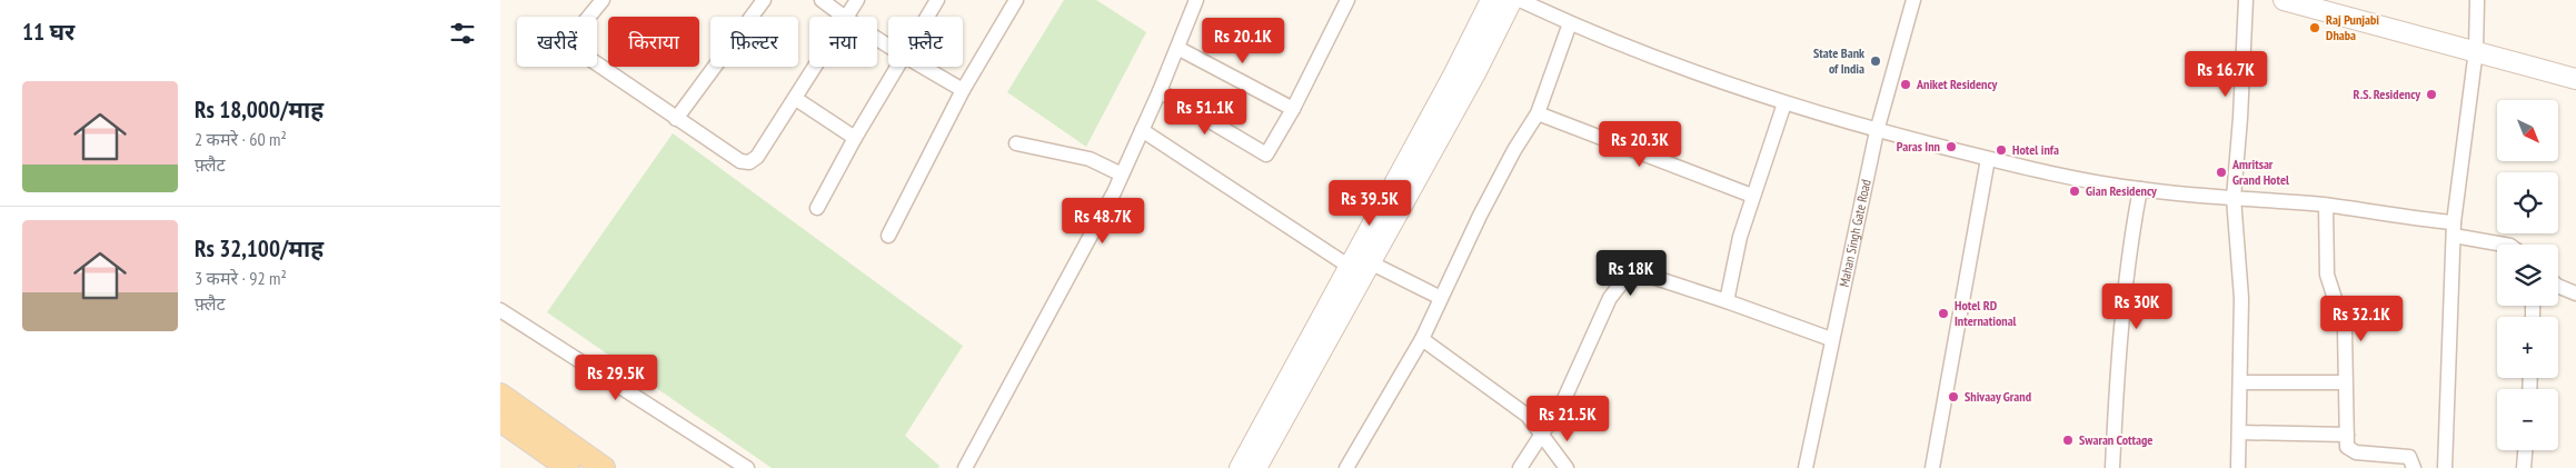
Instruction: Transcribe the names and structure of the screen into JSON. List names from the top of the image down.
{
  "streets": {
    "street": ["Mahan Singh Gate Road"]
  },
  "places": [
    "Raj Punjabi Dhaba",
    "State Bank of India",
    "Aniket Residency",
    "R.S. Residency",
    "Paras Inn",
    "Hotel infa",
    "Amritsar Grand Hotel",
    "Gian Residency",
    "Hotel RD International",
    "Shivaay Grand",
    "Swaran Cottage"
  ],
  "north": "bottom right",
  "page": {
    "heading": "11 घर",
    "chip": [
      "खरीदें",
      "किराया",
      "फ़िल्टर",
      "नया",
      "फ़्लैट"
    ],
    "price": [
      "Rs 20.1K",
      "Rs 16.7K",
      "Rs 51.1K",
      "Rs 20.3K",
      "Rs 39.5K",
      "Rs 48.7K",
      "Rs 18K",
      "Rs 30K",
      "Rs 32.1K",
      "Rs 29.5K",
      "Rs 21.5K"
    ],
    "list": [
      {
        "name": "Rs 18,000/माह",
        "note": "2 कमरे · 60 m² · फ़्लैट"
      },
      {
        "name": "Rs 32,100/माह",
        "note": "3 कमरे · 92 m² · फ़्लैट"
      }
    ],
    "map_buttons": ["+", "−"]
  }
}
